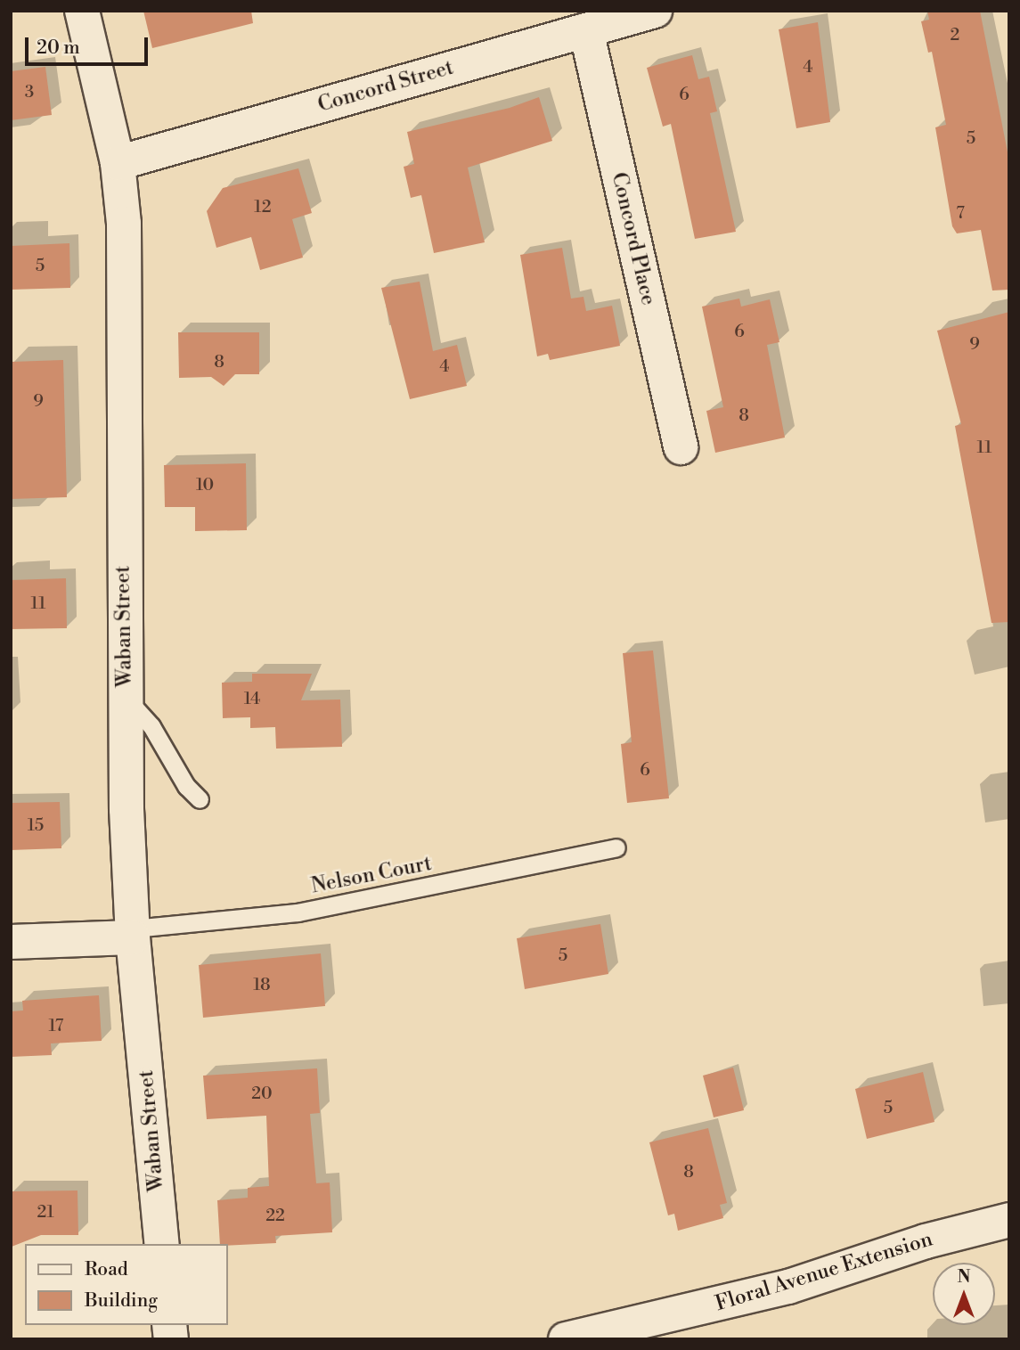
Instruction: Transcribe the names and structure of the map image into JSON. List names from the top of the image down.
{
  "streets": {
    "street": [
      "Concord Street",
      "Concord Place",
      "Waban Street",
      "Floral Avenue Extension"
    ],
    "lane": ["Nelson Court"]
  },
  "crossings": [
    ["Concord Street", "Concord Place"],
    ["Concord Street", "Waban Street"],
    ["Waban Street", "Nelson Court"]
  ],
  "house_numbers": [
    "2",
    "4",
    "3",
    "6",
    "5",
    "12",
    "7",
    "5",
    "6",
    "9",
    "8",
    "4",
    "9",
    "8",
    "11",
    "10",
    "11",
    "14",
    "6",
    "15",
    "5",
    "18",
    "17",
    "20",
    "5",
    "8",
    "21",
    "22"
  ],
  "legend": ["Road", "Building"],
  "scale_bar": "20 m",
  "north": "top"
}
